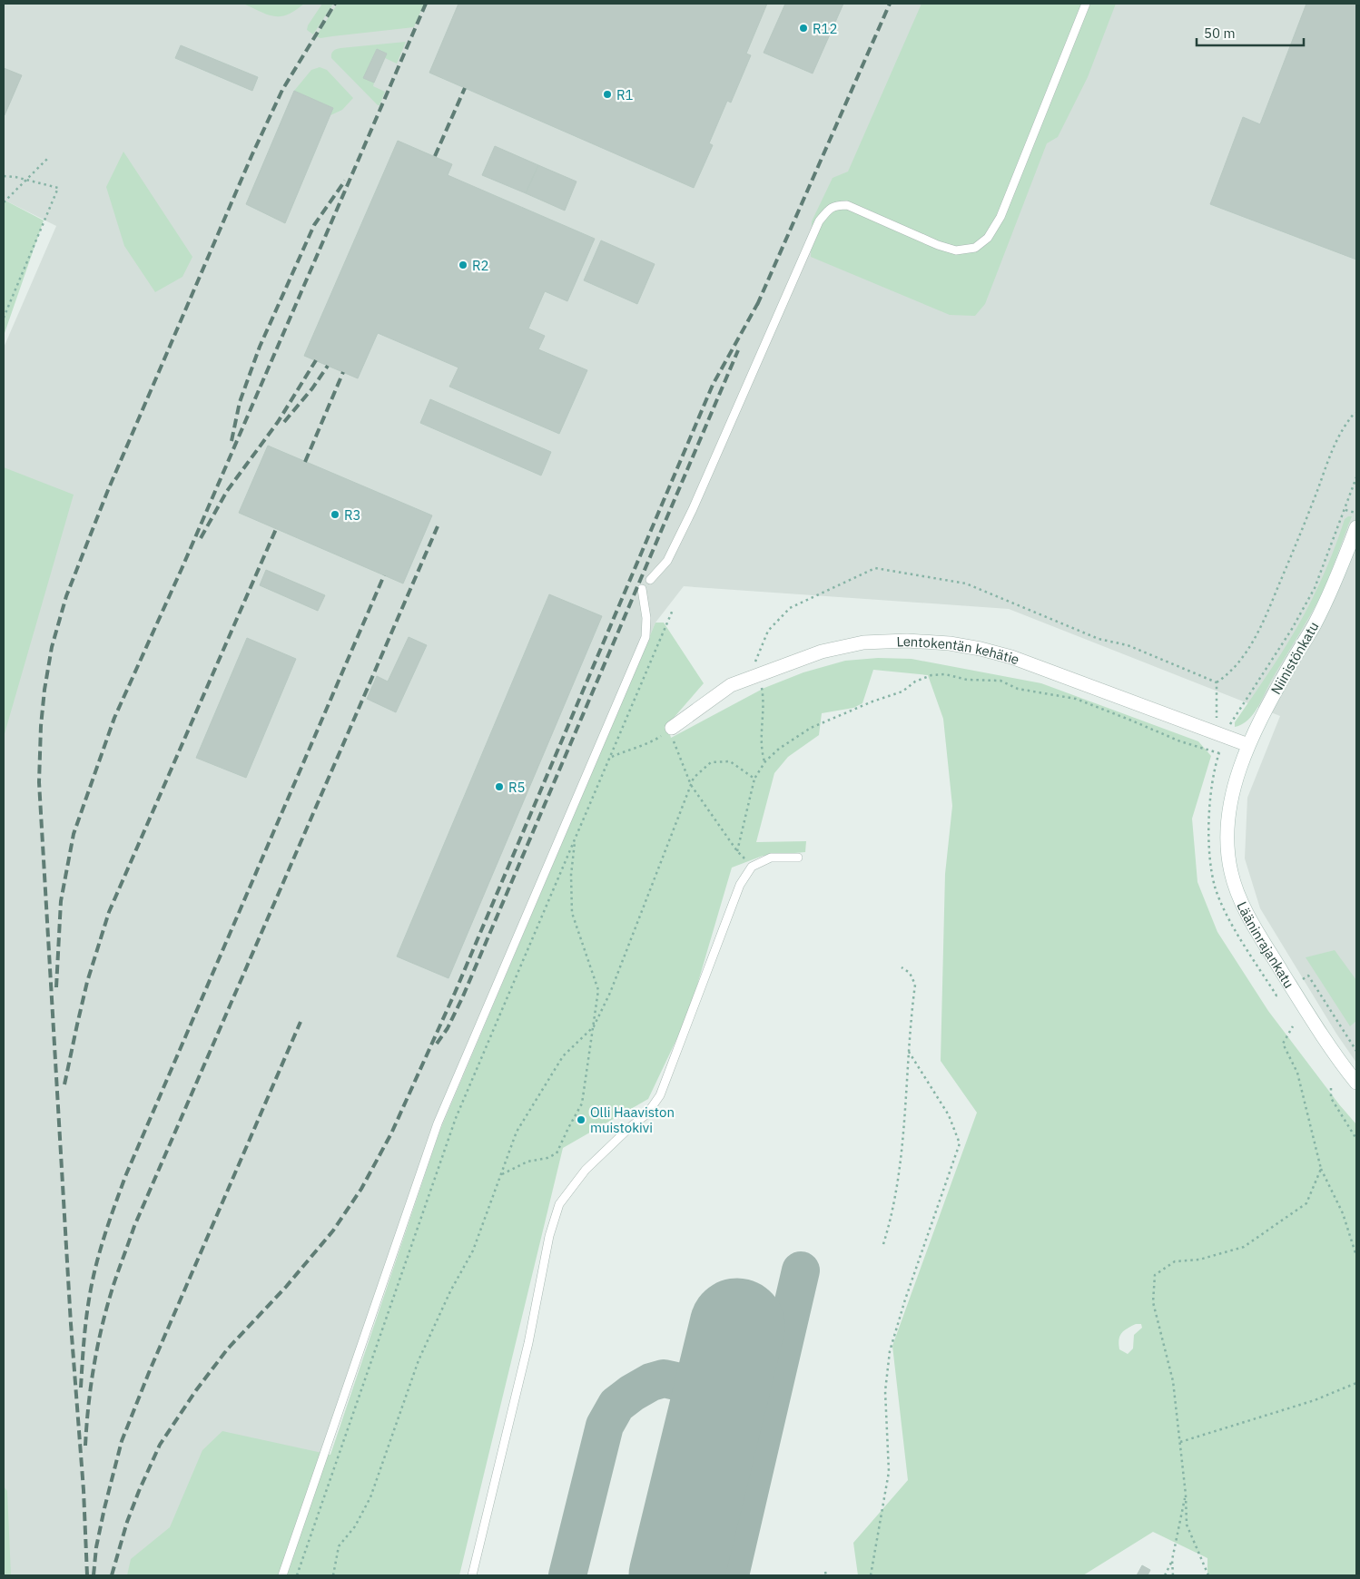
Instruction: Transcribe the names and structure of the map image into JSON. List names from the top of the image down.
{
  "streets": {
    "street": ["Lentokentän kehätie", "Niinistönkatu", "Lääninrajankatu"]
  },
  "crossings": [
    ["Lentokentän kehätie", "Niinistönkatu"],
    ["Niinistönkatu", "Lääninrajankatu"]
  ],
  "places": [
    "R12",
    "R1",
    "R2",
    "R3",
    "R5",
    "Olli Haaviston muistokivi"
  ],
  "scale_bar": "50 m"
}
